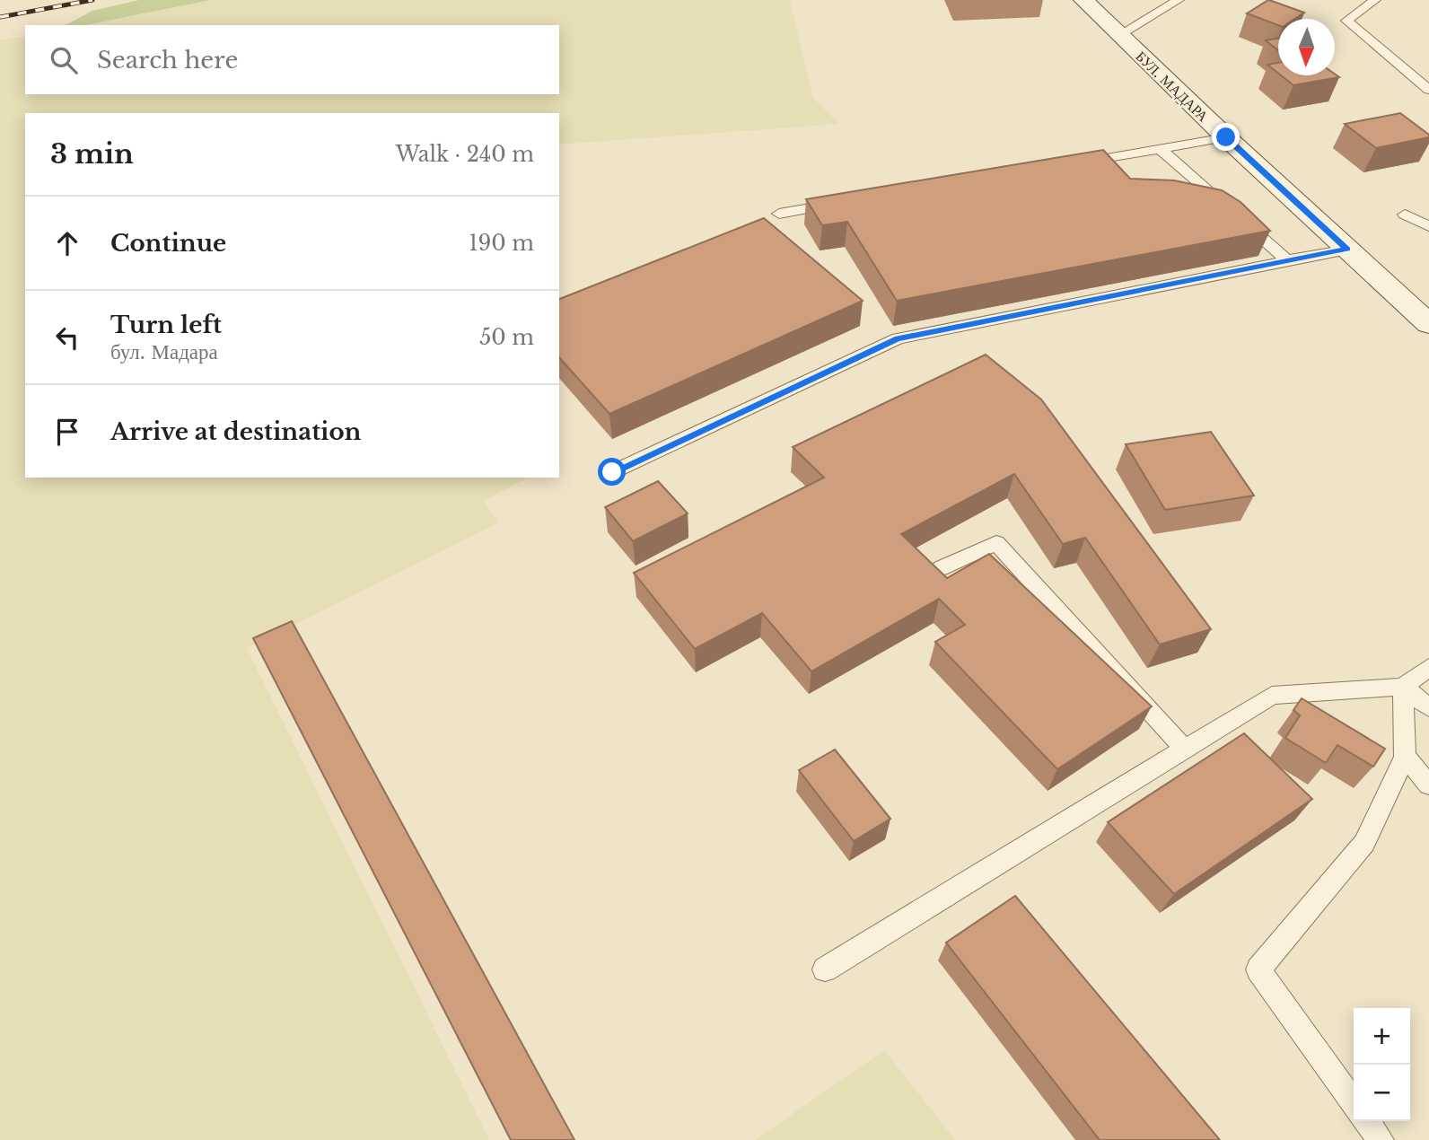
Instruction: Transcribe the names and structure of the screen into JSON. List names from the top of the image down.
{
  "streets": {
    "main road": ["БУЛ. МАДАРА"]
  },
  "north": "bottom",
  "page": {
    "search": "Search here",
    "heading": ["3 min", "Walk · 240 m"],
    "list": [
      ["Continue", "190 m"],
      ["Turn left", "бул. Мадара", "50 m"],
      "Arrive at destination"
    ],
    "map_buttons": ["+", "−"]
  }
}
